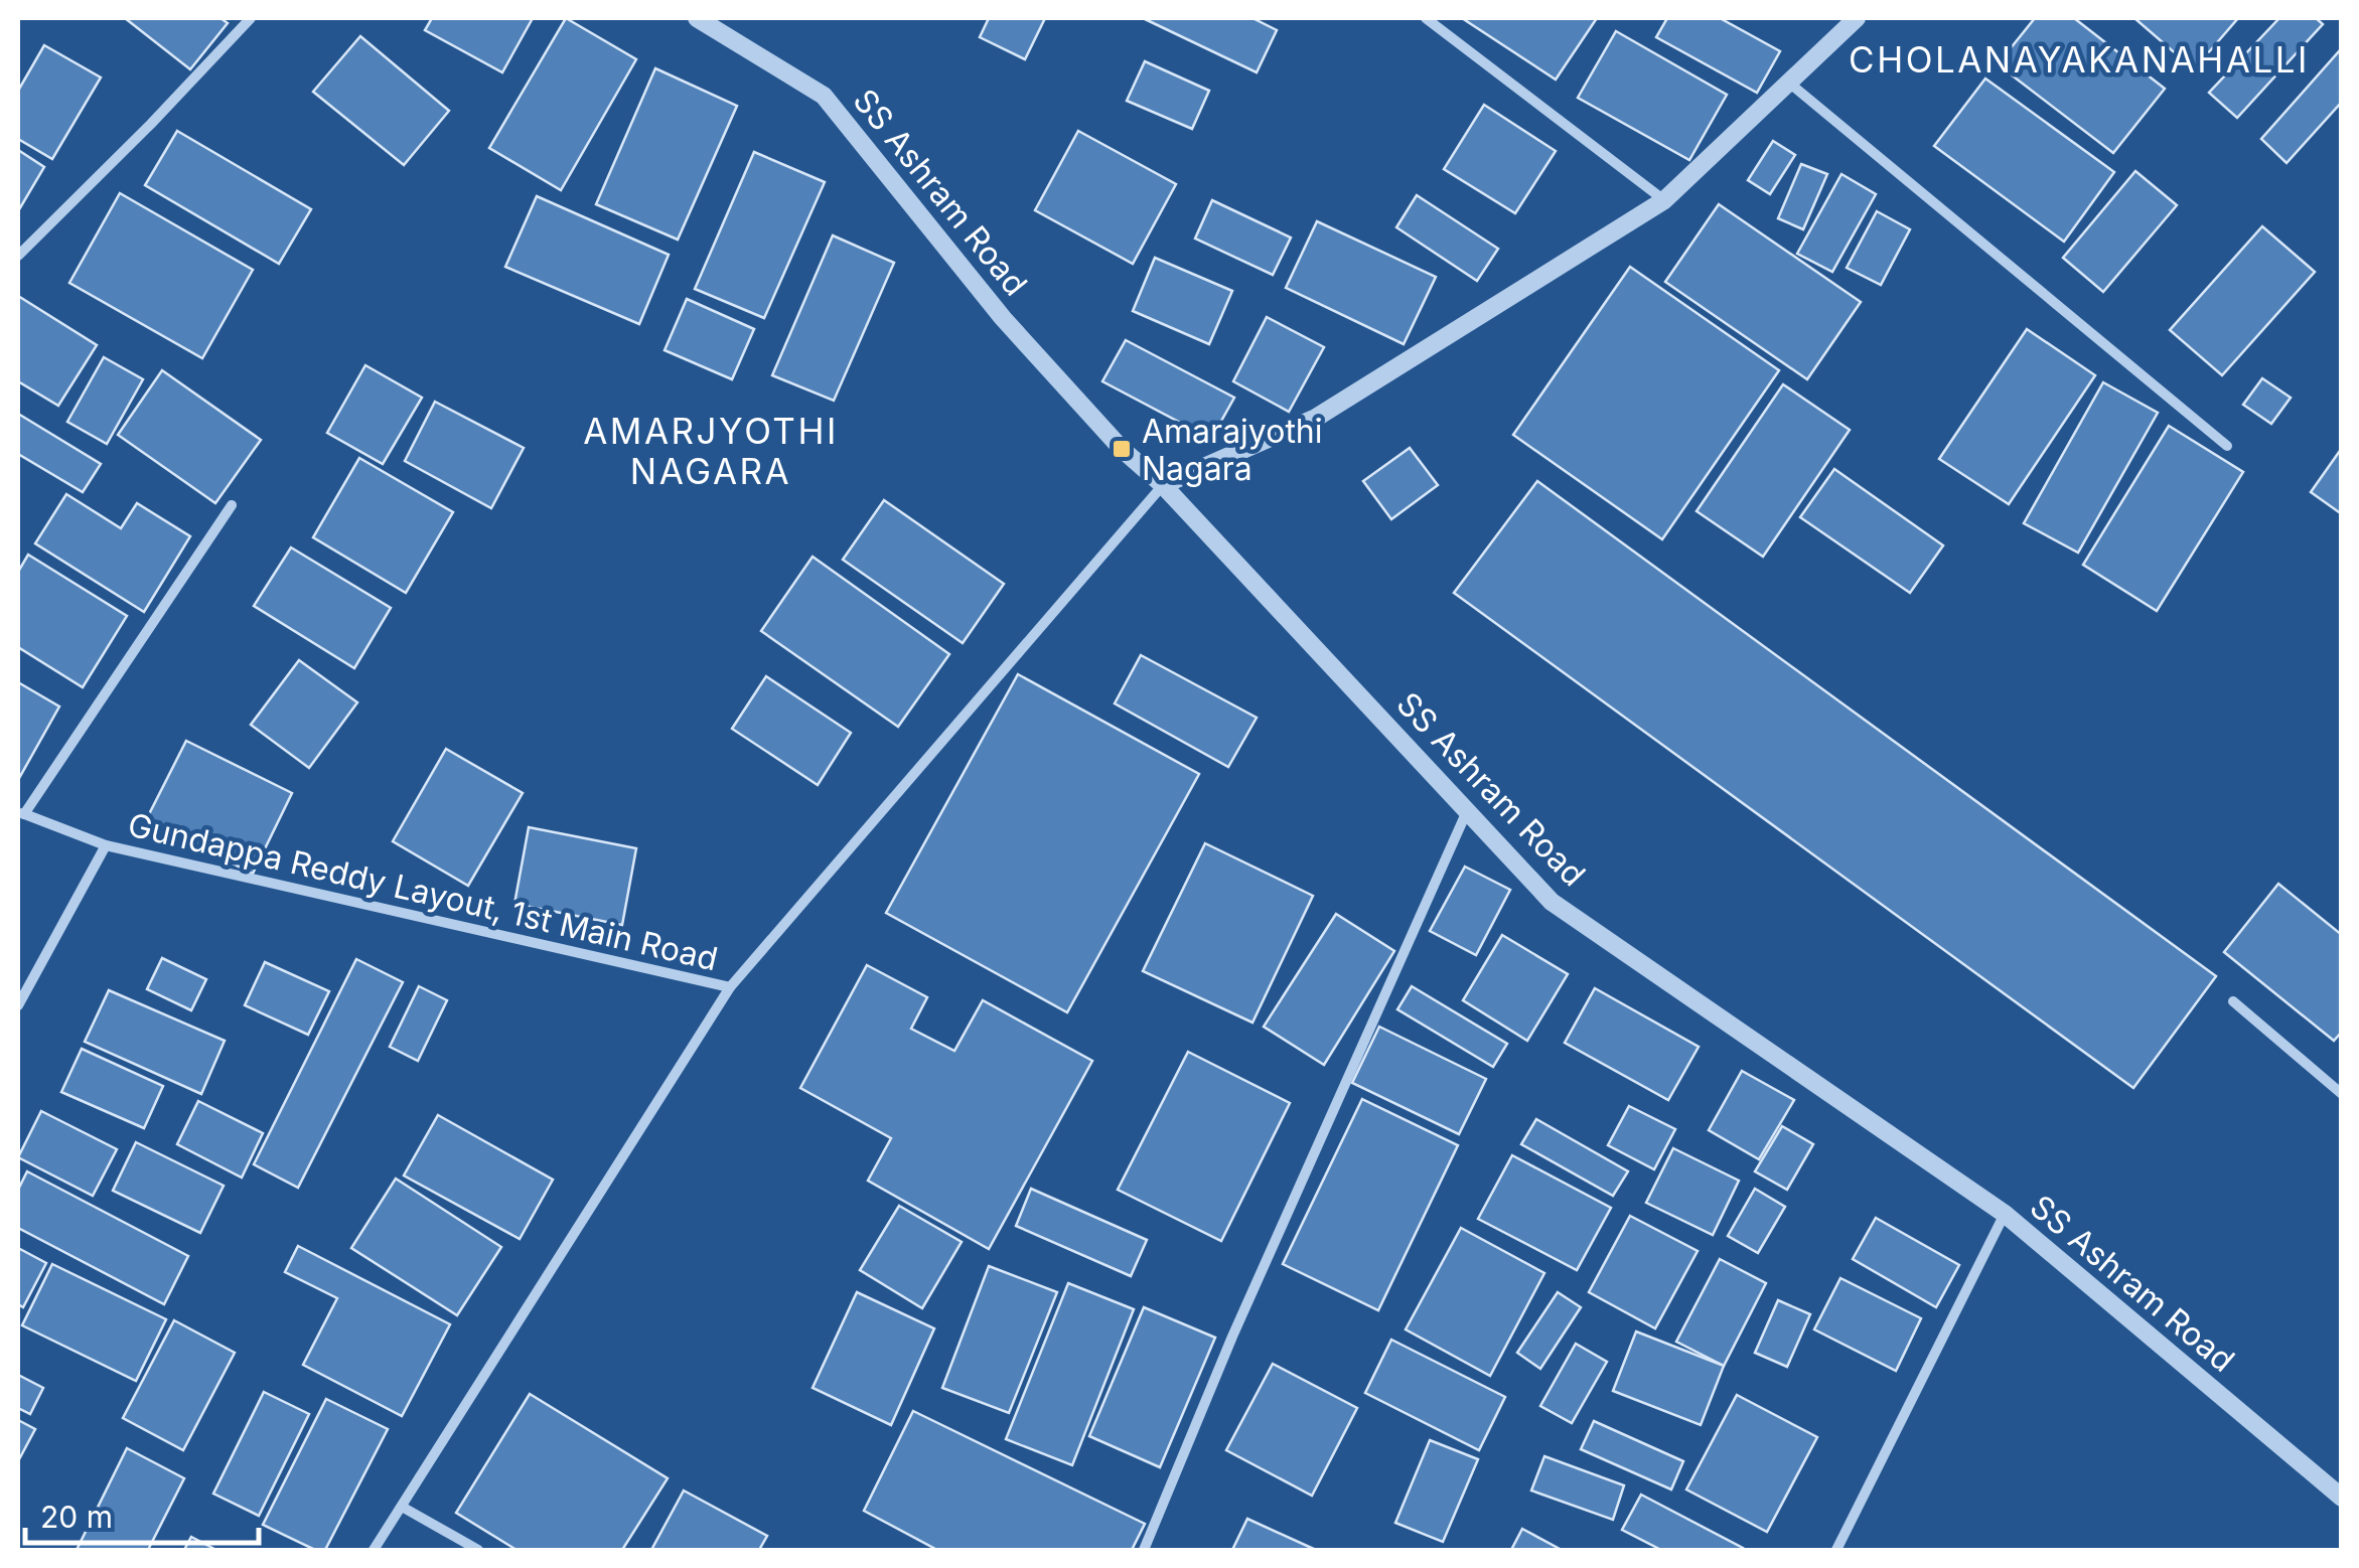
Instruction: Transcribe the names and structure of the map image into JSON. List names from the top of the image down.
{
  "streets": {
    "street": ["SS Ashram Road", "Gundappa Reddy Layout, 1st Main Road"]
  },
  "districts": ["CHOLANAYAKANAHALLI", "AMARJYOTHI NAGARA"],
  "places": {
    "transit": ["Amarajyothi Nagara"]
  },
  "scale_bar": "20 m"
}
